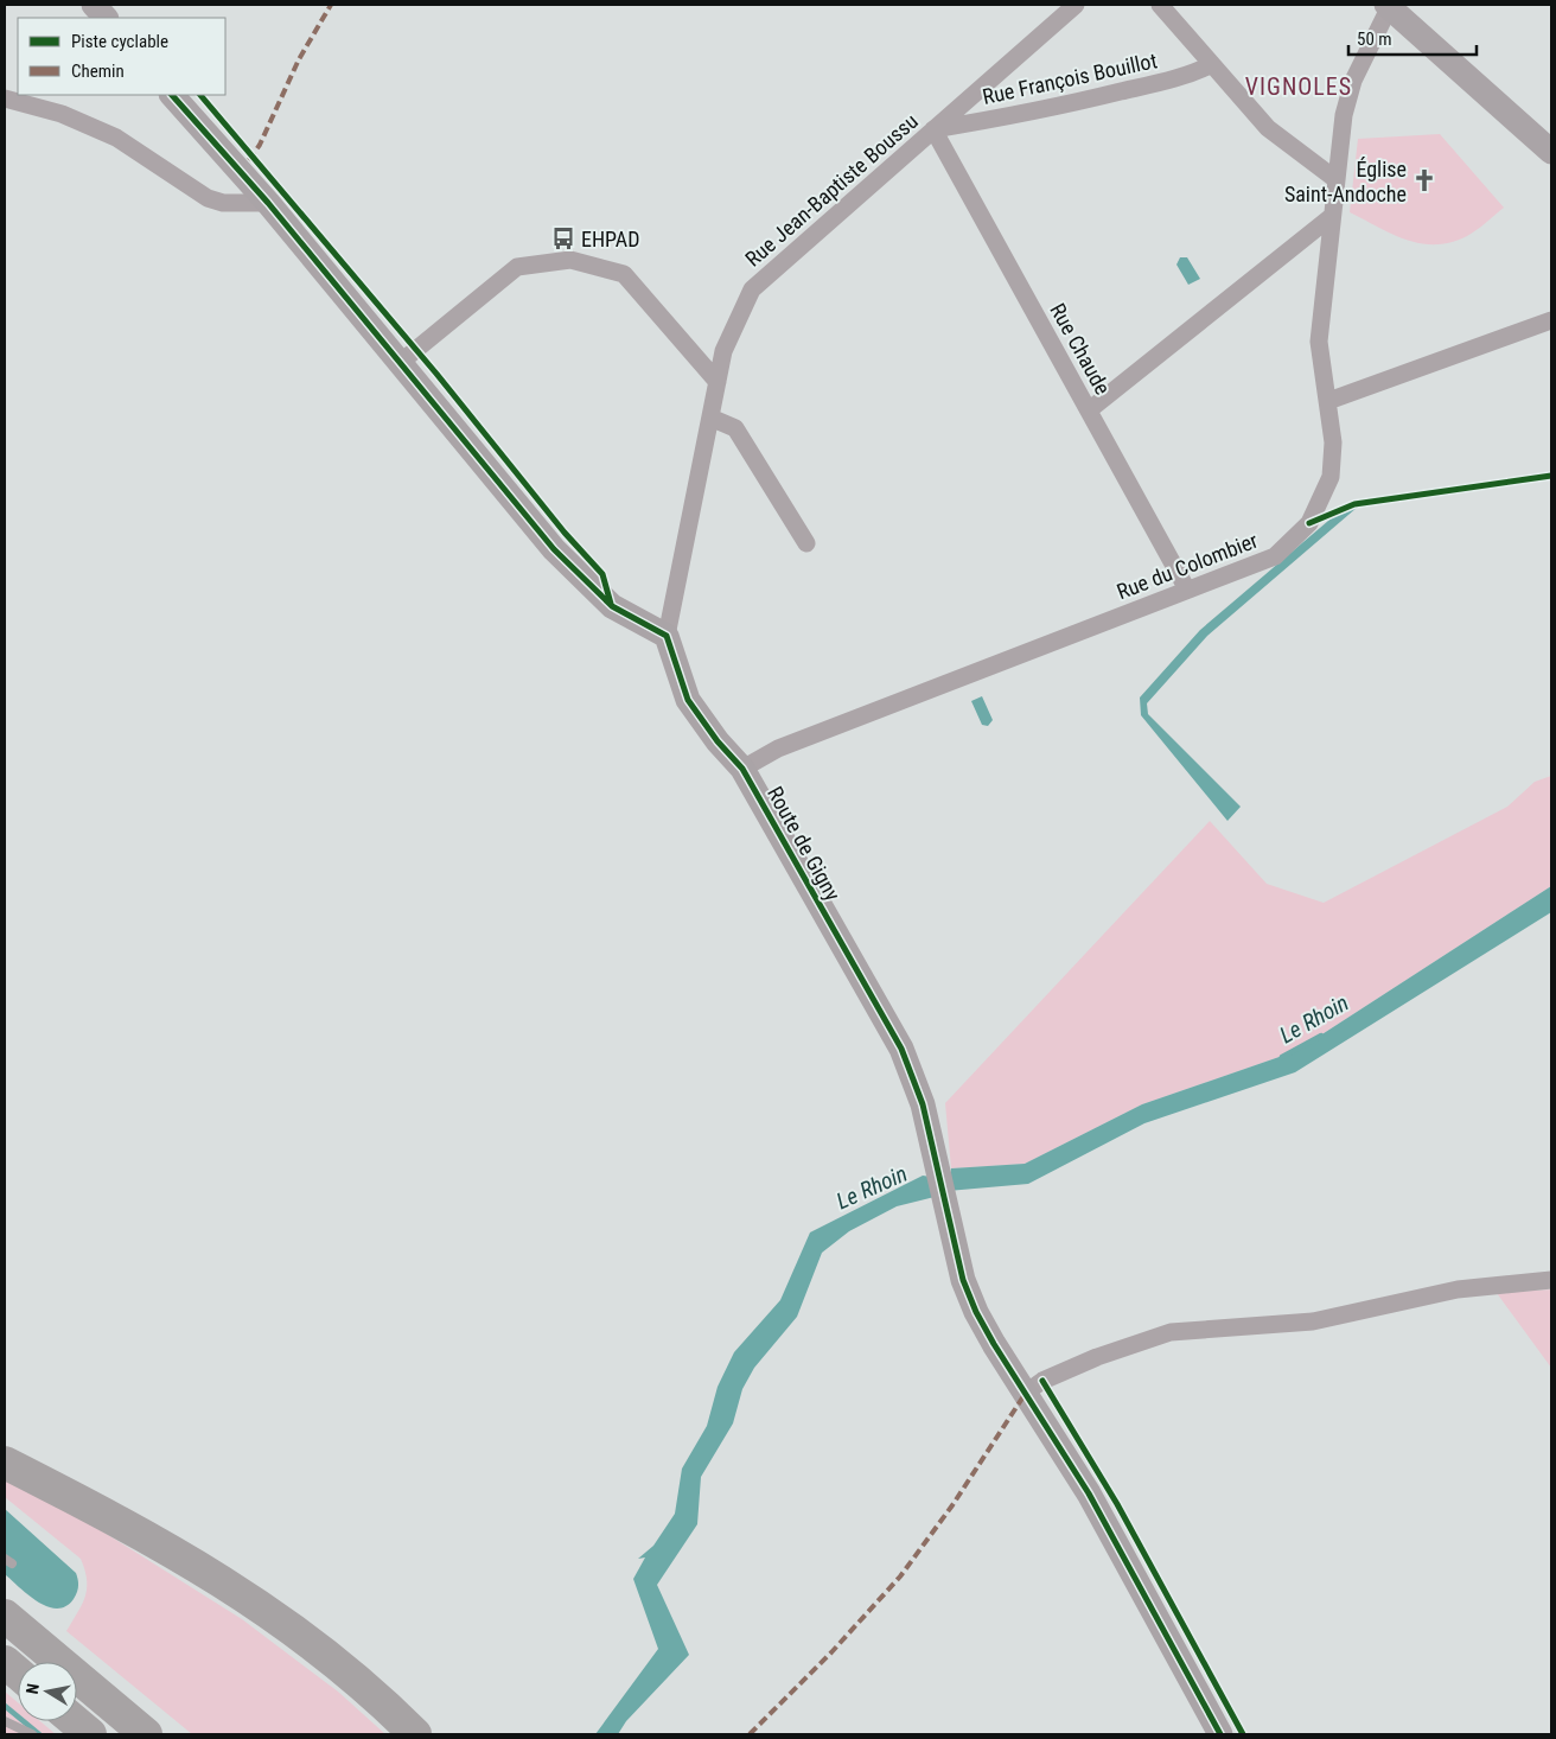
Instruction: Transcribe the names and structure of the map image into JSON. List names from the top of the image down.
{
  "streets": {
    "street": [
      "Rue François Bouillot",
      "Rue Jean-Baptiste Boussu",
      "Rue Chaude",
      "Rue du Colombier",
      "Route de Gigny"
    ]
  },
  "crossings": [
    ["Rue François Bouillot", "Rue Jean-Baptiste Boussu"],
    ["Rue François Bouillot", "Rue Chaude"],
    ["Rue Jean-Baptiste Boussu", "Rue Chaude"],
    ["Rue Jean-Baptiste Boussu", "Route de Gigny"],
    ["Rue Chaude", "Rue du Colombier"],
    ["Rue du Colombier", "Route de Gigny"]
  ],
  "districts": ["VIGNOLES"],
  "water": ["Le Rhoin"],
  "places": {
    "church": ["Église Saint-Andoche"],
    "bus stop": ["EHPAD"]
  },
  "legend": ["Piste cyclable", "Chemin"],
  "scale_bar": "50 m",
  "north": "left"
}
